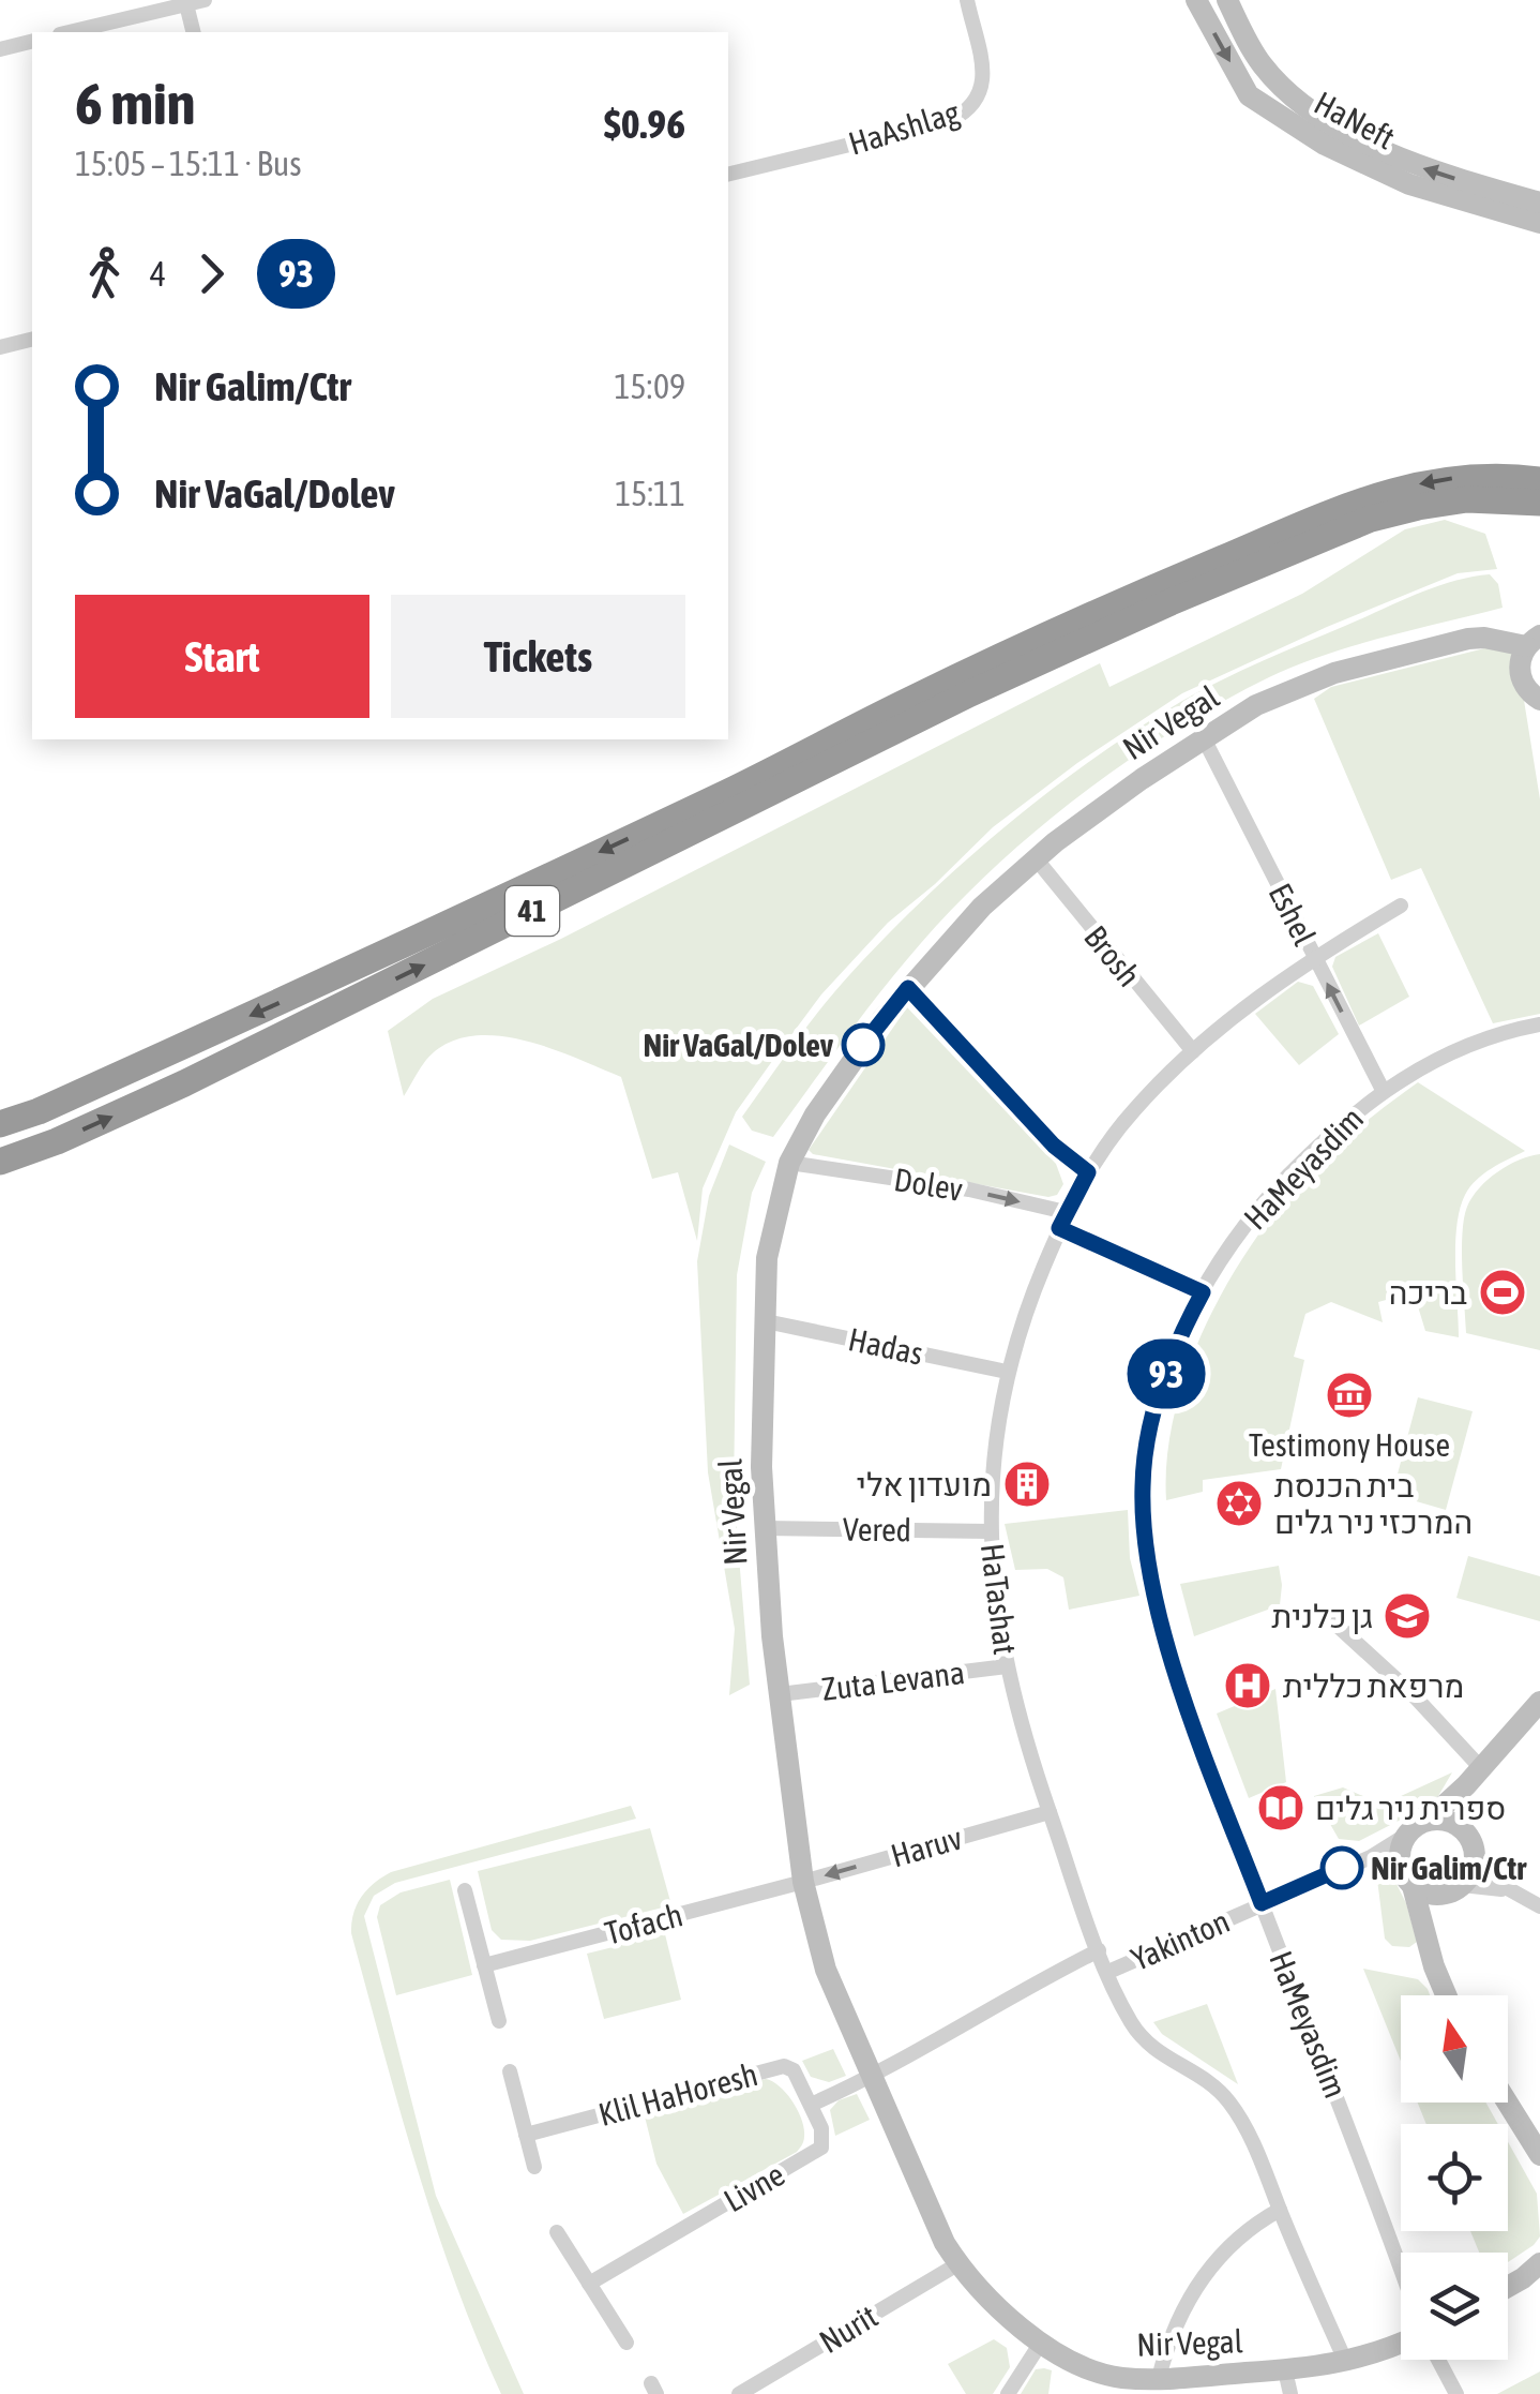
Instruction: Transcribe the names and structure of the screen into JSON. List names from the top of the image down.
{
  "streets": {
    "highway": ["41"],
    "street": [
      "HaNeft",
      "HaAshlag",
      "Nir Vegal",
      "Eshel",
      "Brosh",
      "HaMeyasdim",
      "Dolev",
      "Hadas",
      "Vered",
      "HaTashat",
      "Zuta Levana",
      "Haruv",
      "Tofach",
      "Yakinton",
      "Klil HaHoresh",
      "Livne",
      "Nurit"
    ]
  },
  "crossings": [
    ["Nir Vegal", "Eshel"],
    ["Nir Vegal", "Brosh"],
    ["Nir Vegal", "Dolev"],
    ["Nir Vegal", "Hadas"],
    ["Nir Vegal", "Vered"],
    ["Nir Vegal", "HaTashat"],
    ["Nir Vegal", "Zuta Levana"],
    ["Nir Vegal", "Haruv"],
    ["Nir Vegal", "Tofach"],
    ["Nir Vegal", "Yakinton"],
    ["Nir Vegal", "Nurit"],
    ["Eshel", "HaMeyasdim"],
    ["Eshel", "HaTashat"],
    ["Brosh", "HaTashat"],
    ["HaMeyasdim", "Dolev"],
    ["HaMeyasdim", "Yakinton"],
    ["Dolev", "HaTashat"],
    ["Hadas", "HaTashat"],
    ["Vered", "HaTashat"],
    ["HaTashat", "Zuta Levana"],
    ["HaTashat", "Haruv"],
    ["HaTashat", "Yakinton"],
    ["Haruv", "Tofach"],
    ["Klil HaHoresh", "Livne"]
  ],
  "one_way": ["Eshel", "Dolev", "Haruv"],
  "places": {
    "other": ["Nir VaGal/Dolev", "Nir Galim/Ctr"],
    "sports": ["בריכה"],
    "museum": ["Testimony House"],
    "building": ["מועדון אלי"],
    "synagogue": ["בית הכנסת המרכזי ניר גלים"],
    "school or university": ["גן כלנית"],
    "hospital": ["מרפאת כללית"],
    "library": ["ספרית ניר גלים"]
  },
  "lines": ["bus line 93"],
  "north": "top",
  "page": {
    "on_map": "93",
    "heading": ["6 min", "15:05 – 15:11 · Bus", "$0.96"],
    "legs": ["4", "93"],
    "list": [
      {
        "name": "Nir Galim/Ctr",
        "value": "15:09"
      },
      {
        "name": "Nir VaGal/Dolev",
        "value": "15:11"
      }
    ],
    "buttons": ["Start", "Tickets"]
  }
}
